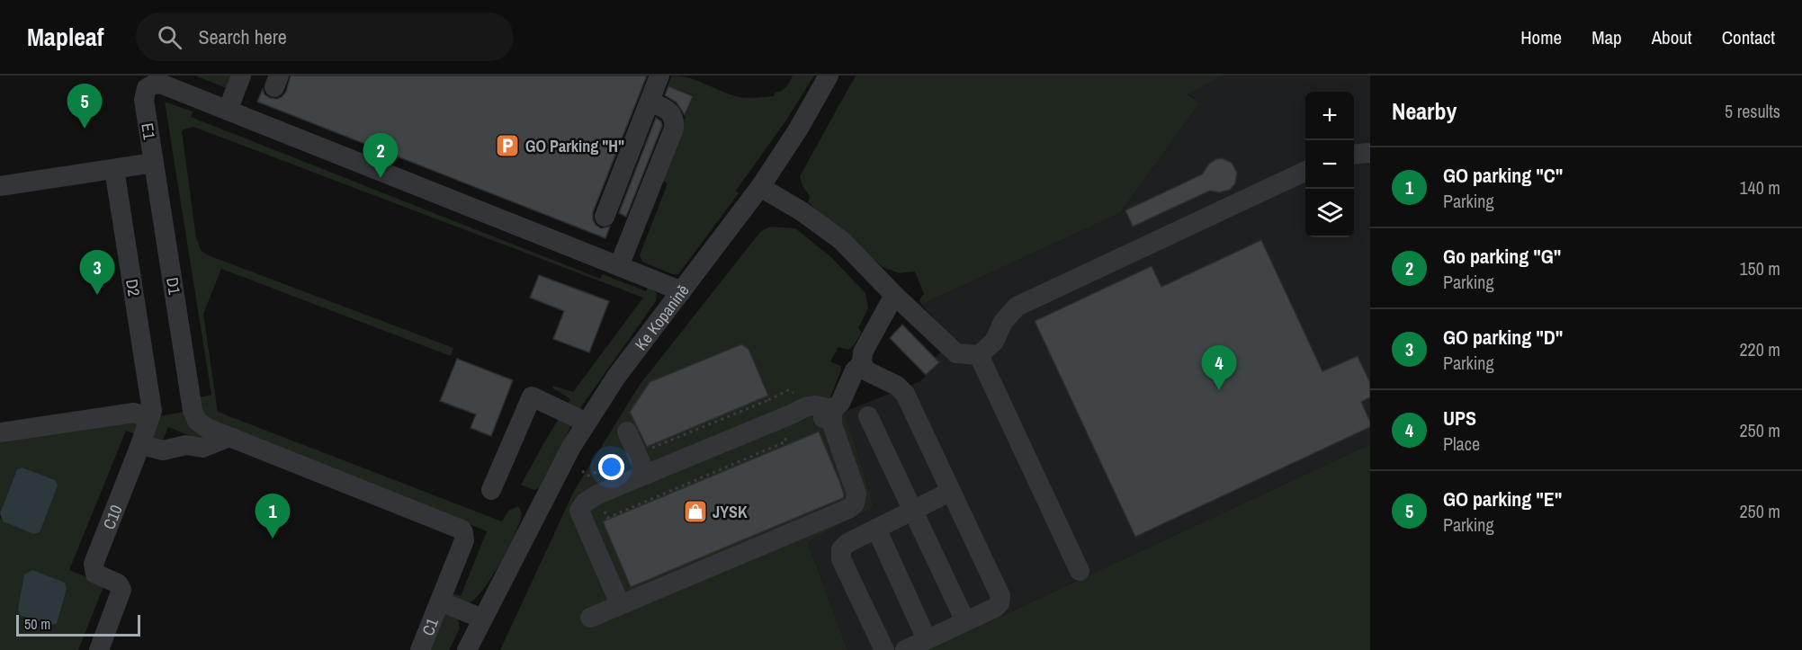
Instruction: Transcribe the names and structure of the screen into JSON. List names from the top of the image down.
{
  "streets": {
    "street": [
      "E1",
      "D1",
      "D2",
      "Ke Kopanině",
      "C10",
      "C1"
    ]
  },
  "crossings": [
    ["E1", "D1"],
    ["D1", "C1"],
    ["D2", "C10"]
  ],
  "places": {
    "parking": ["GO Parking \"H\""],
    "shop": ["JYSK"]
  },
  "scale_bar": "50 m",
  "page": {
    "header": "Mapleaf",
    "search": "Search here",
    "nav": [
      "Home",
      "Map",
      "About",
      "Contact"
    ],
    "heading": ["Nearby", "5 results"],
    "pins": [
      "5",
      "2",
      "3",
      "4",
      "1"
    ],
    "map_buttons": ["+", "−"],
    "list": [
      {
        "mark": "1",
        "name": "GO parking \"C\"",
        "note": "Parking",
        "value": "140 m"
      },
      {
        "mark": "2",
        "name": "Go parking \"G\"",
        "note": "Parking",
        "value": "150 m"
      },
      {
        "mark": "3",
        "name": "GO parking \"D\"",
        "note": "Parking",
        "value": "220 m"
      },
      {
        "mark": "4",
        "name": "UPS",
        "note": "Place",
        "value": "250 m"
      },
      {
        "mark": "5",
        "name": "GO parking \"E\"",
        "note": "Parking",
        "value": "250 m"
      }
    ],
    "scale": "50 m"
  }
}
